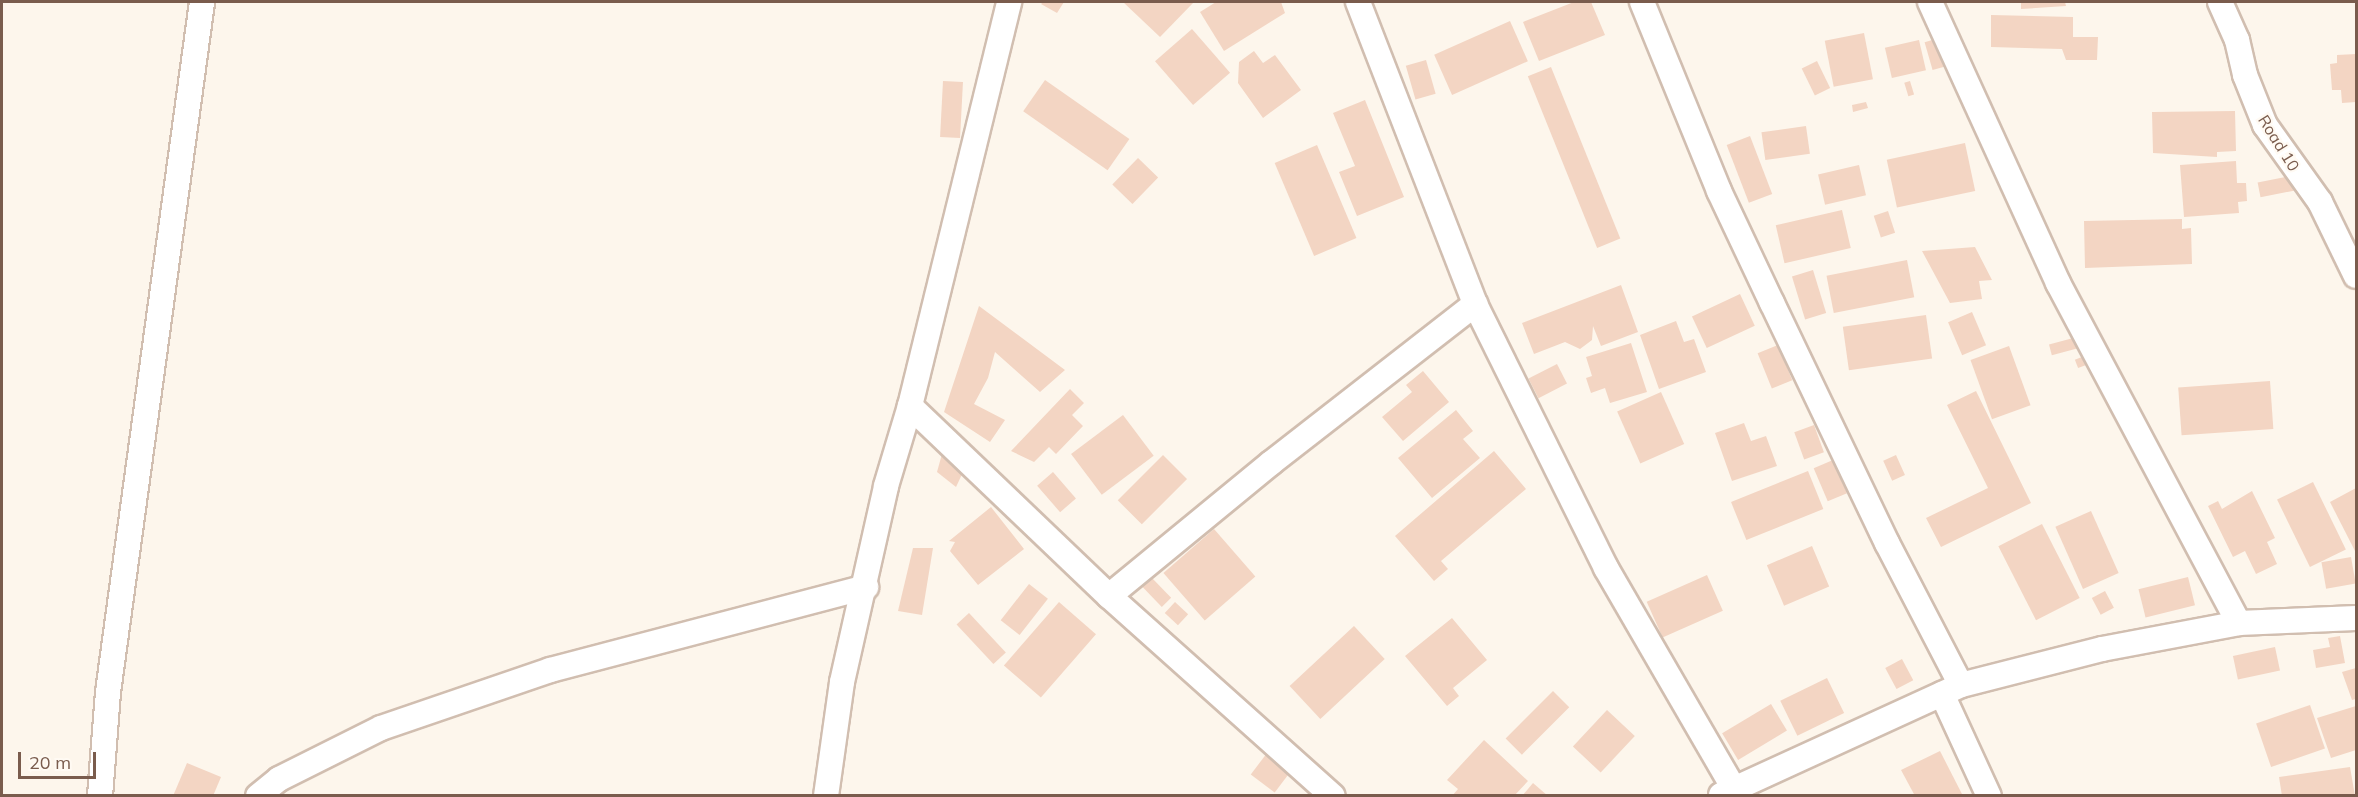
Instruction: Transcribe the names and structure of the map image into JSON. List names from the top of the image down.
{
  "streets": {
    "street": ["Road 10"]
  },
  "scale_bar": "20 m"
}
